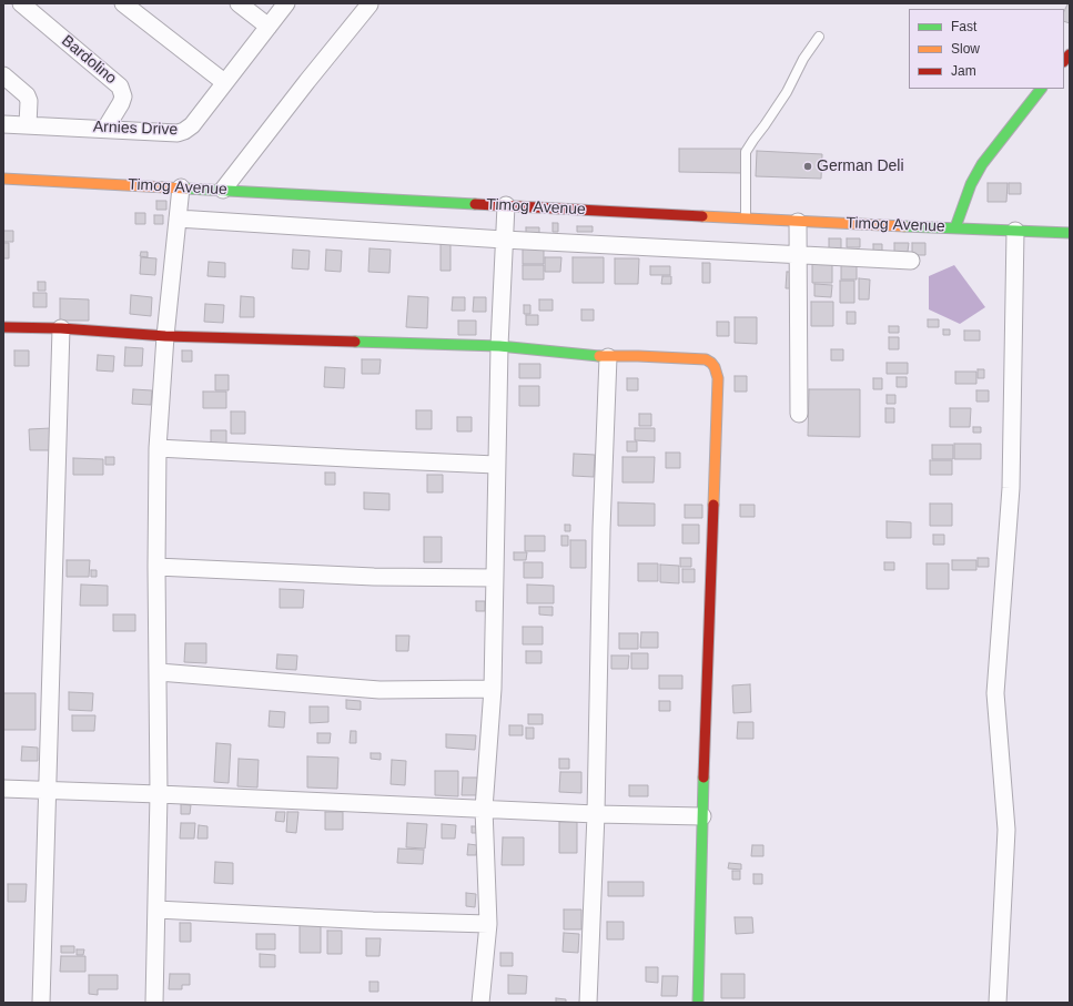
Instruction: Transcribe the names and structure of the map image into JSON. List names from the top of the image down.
{
  "streets": {
    "street": ["Bardolino", "Arnies Drive", "Timog Avenue"]
  },
  "crossings": [
    ["Bardolino", "Arnies Drive"]
  ],
  "places": ["German Deli"],
  "legend": ["Fast", "Slow", "Jam"]
}
